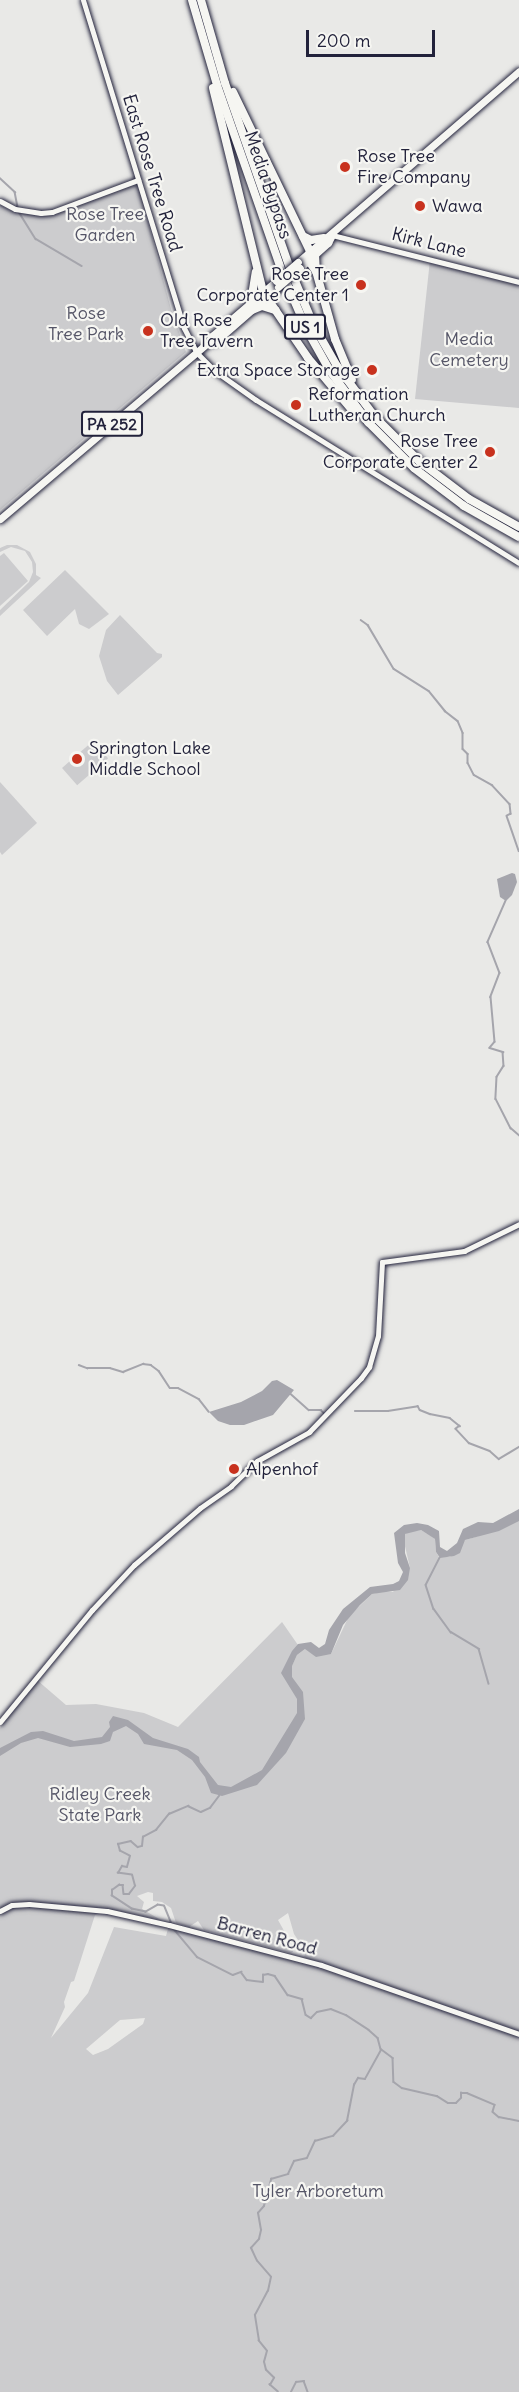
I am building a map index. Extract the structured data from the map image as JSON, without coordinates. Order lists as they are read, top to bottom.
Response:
{
  "streets": {
    "highway": ["Media Bypass", "US 1"],
    "main road": ["PA 252"],
    "street": ["East Rose Tree Road", "Kirk Lane", "Barren Road"]
  },
  "crossings": [
    ["East Rose Tree Road", "PA 252"],
    ["Kirk Lane", "PA 252"]
  ],
  "parks": [
    "Rose Tree Garden",
    "Rose Tree Park",
    "Media Cemetery",
    "Ridley Creek State Park",
    "Tyler Arboretum"
  ],
  "places": [
    "Rose Tree Fire Company",
    "Wawa",
    "Rose Tree Corporate Center 1",
    "Old Rose Tree Tavern",
    "Extra Space Storage",
    "Reformation Lutheran Church",
    "Rose Tree Corporate Center 2",
    "Springton Lake Middle School",
    "Alpenhof"
  ],
  "scale_bar": "200 m"
}
